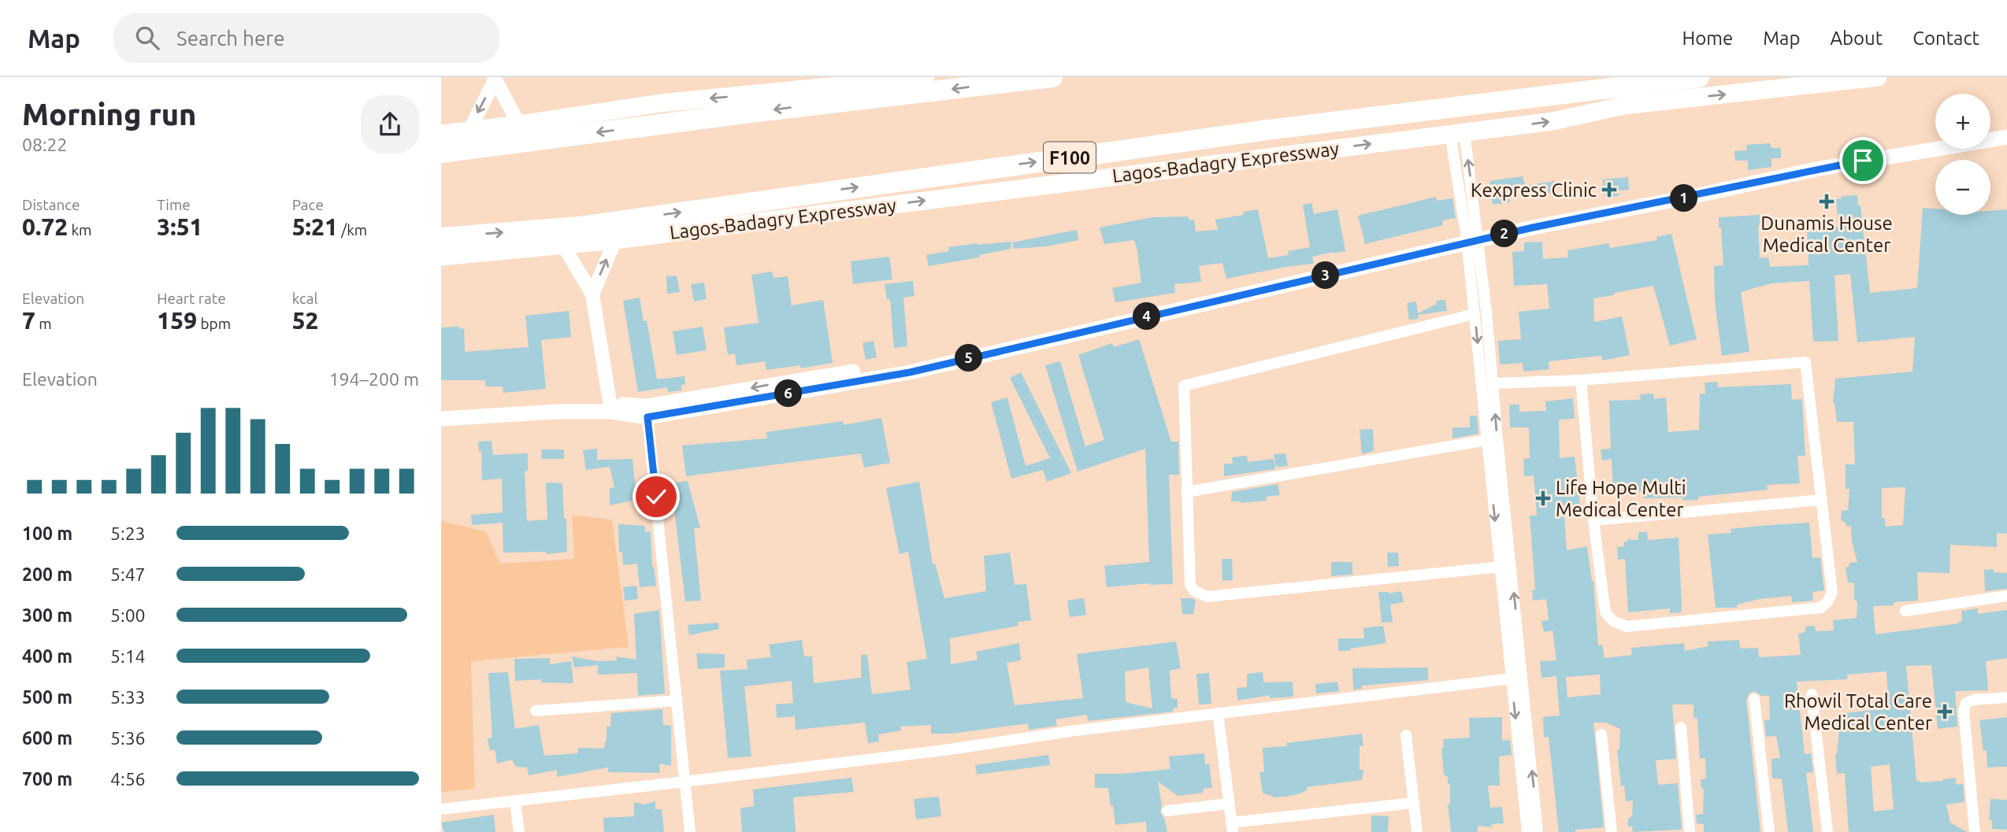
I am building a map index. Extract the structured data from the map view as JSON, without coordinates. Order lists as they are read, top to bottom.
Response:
{
  "streets": {
    "highway": ["F100", "Lagos-Badagry Expressway"]
  },
  "one_way": ["Lagos-Badagry Expressway"],
  "places": {
    "health": [
      "Kexpress Clinic",
      "Dunamis House Medical Center",
      "Life Hope Multi Medical Center",
      "Rhowil Total Care Medical Center"
    ]
  },
  "page": {
    "header": "Map",
    "search": "Search here",
    "nav": [
      "Home",
      "Map",
      "About",
      "Contact"
    ],
    "heading": ["Morning run", "08:22"],
    "map_buttons": ["+", "−"],
    "stats": [
      ["Distance", "0.72 km"],
      ["Time", "3:51"],
      ["Pace", "5:21 /km"],
      ["Elevation", "7 m"],
      ["Heart rate", "159 bpm"],
      ["kcal", "52"]
    ],
    "pins": [
      "1",
      "2",
      "3",
      "4",
      "5",
      "6"
    ],
    "chart": ["Elevation", "194–200 m"],
    "list": [
      {
        "name": "100 m",
        "note": "5:23"
      },
      {
        "name": "200 m",
        "note": "5:47"
      },
      {
        "name": "300 m",
        "note": "5:00"
      },
      {
        "name": "400 m",
        "note": "5:14"
      },
      {
        "name": "500 m",
        "note": "5:33"
      },
      {
        "name": "600 m",
        "note": "5:36"
      },
      {
        "name": "700 m",
        "note": "4:56"
      }
    ]
  }
}
